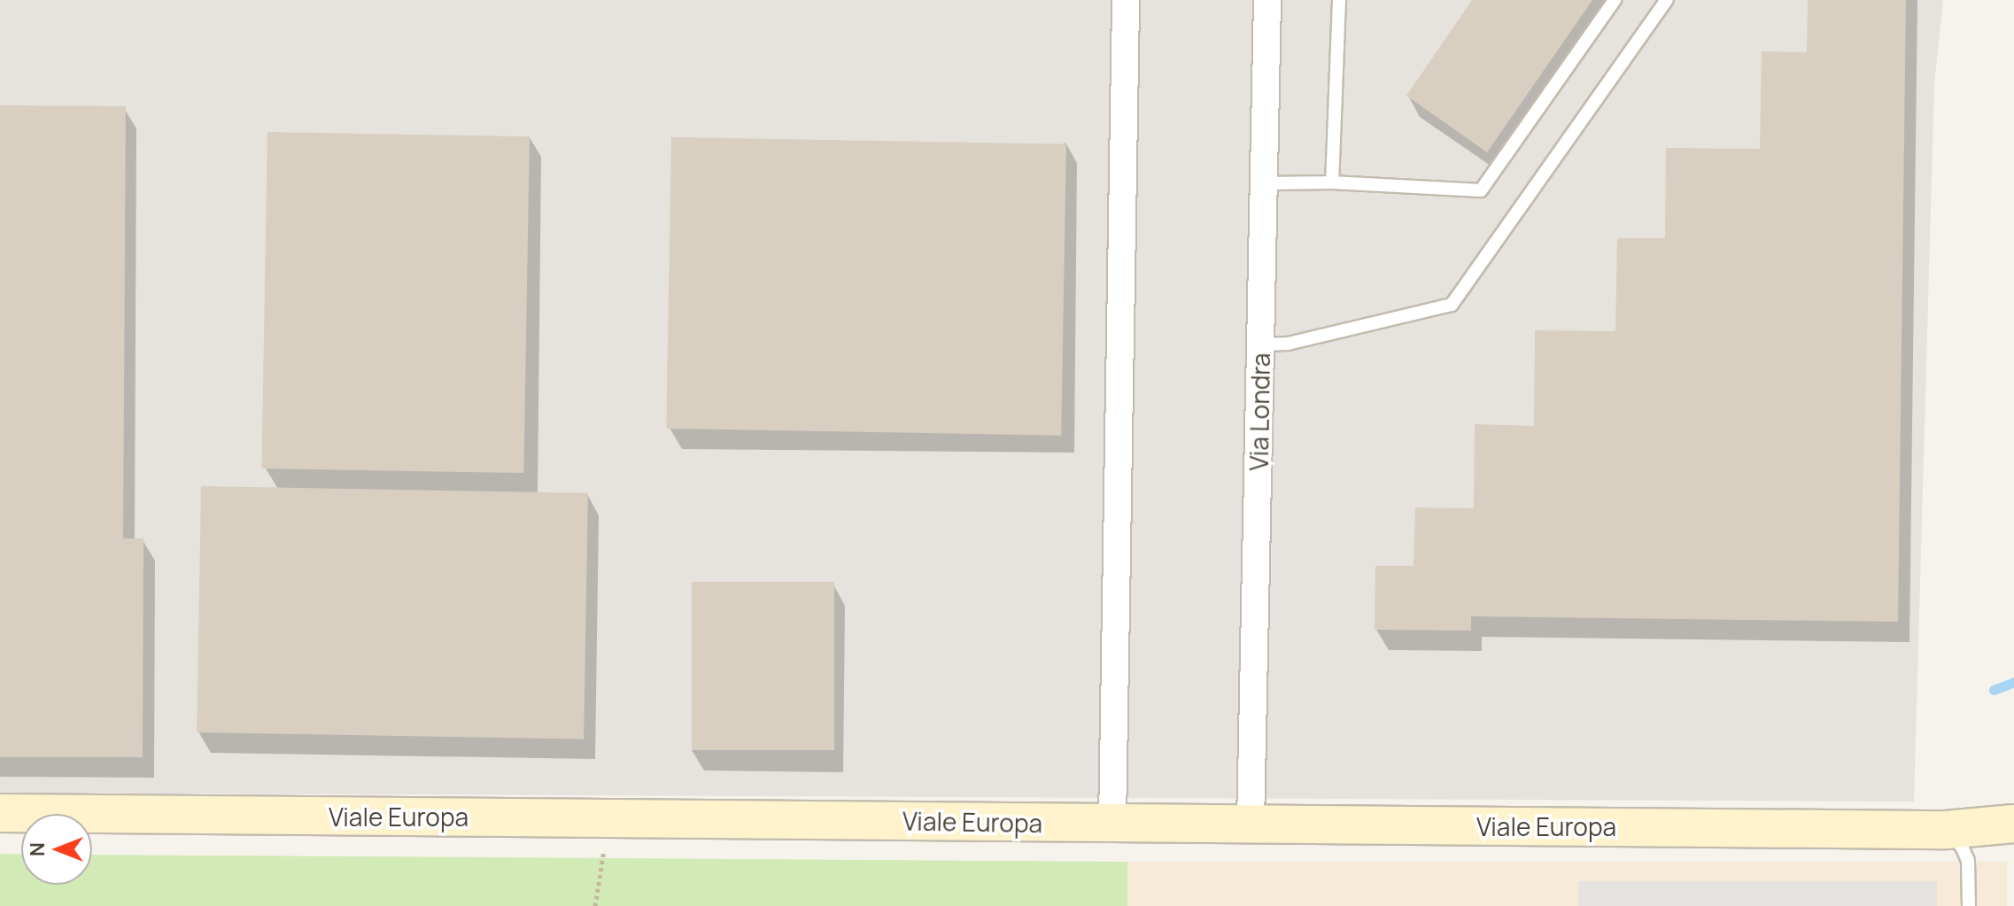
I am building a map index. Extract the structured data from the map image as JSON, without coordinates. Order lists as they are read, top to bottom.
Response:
{
  "streets": {
    "street": ["Via Londra", "Viale Europa"]
  },
  "crossings": [
    ["Via Londra", "Viale Europa"]
  ],
  "north": "left"
}
